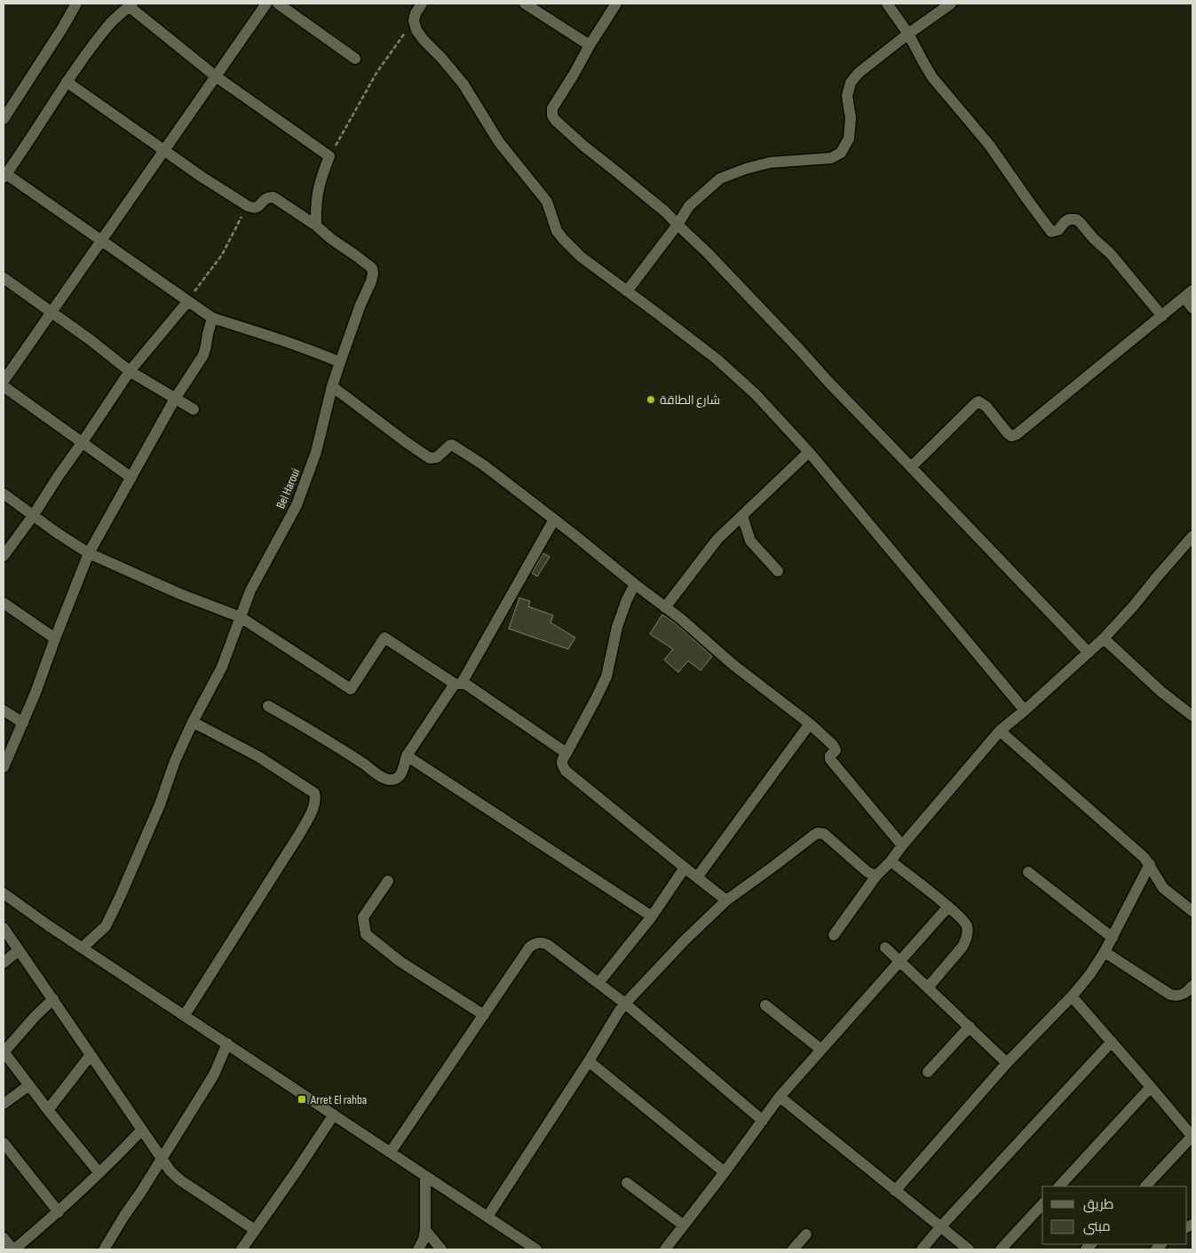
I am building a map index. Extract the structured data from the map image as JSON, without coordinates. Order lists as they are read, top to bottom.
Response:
{
  "streets": {
    "street": ["Bel Haroui"]
  },
  "places": {
    "other": ["شارع الطاقة"],
    "transit": ["Arret El rahba"]
  },
  "legend": ["طريق", "مبنى"]
}
